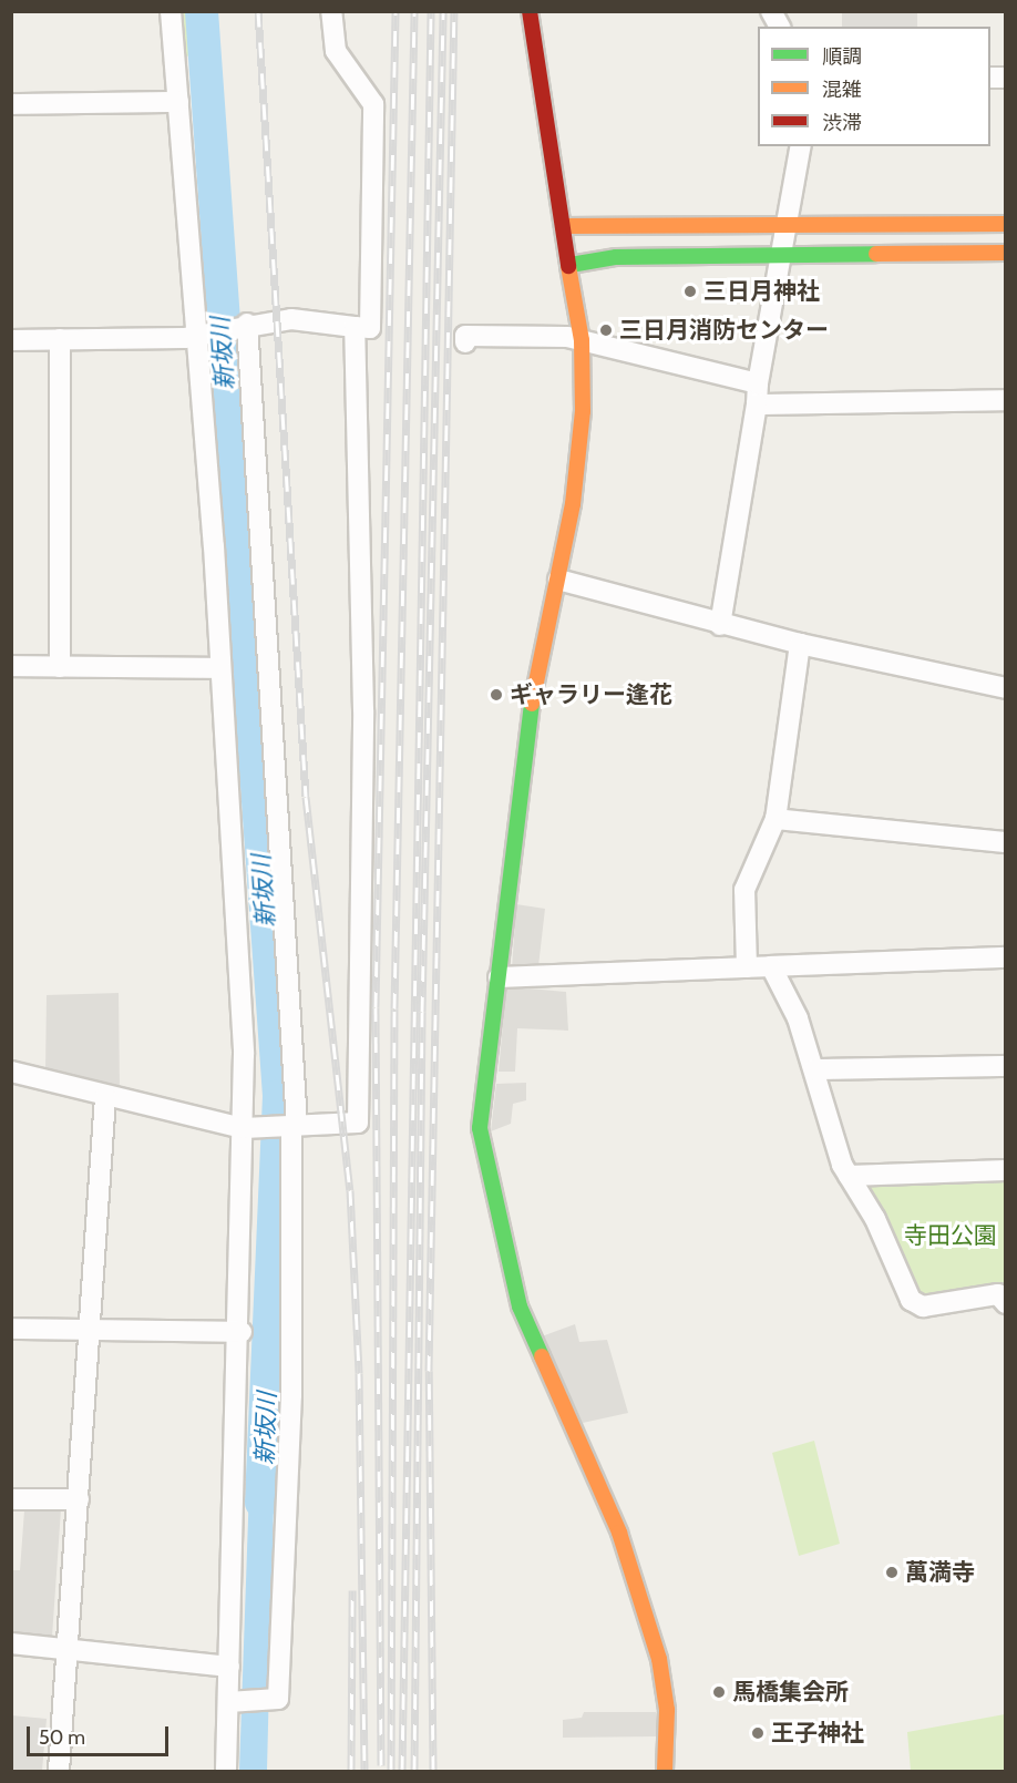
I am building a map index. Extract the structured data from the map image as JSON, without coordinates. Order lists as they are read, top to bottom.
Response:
{
  "water": ["新坂川"],
  "parks": ["寺田公園"],
  "places": [
    "三日月神社",
    "三日月消防センター",
    "ギャラリー逢花",
    "萬満寺",
    "馬橋集会所",
    "王子神社"
  ],
  "legend": ["順調", "混雑", "渋滞"],
  "scale_bar": "50 m"
}
